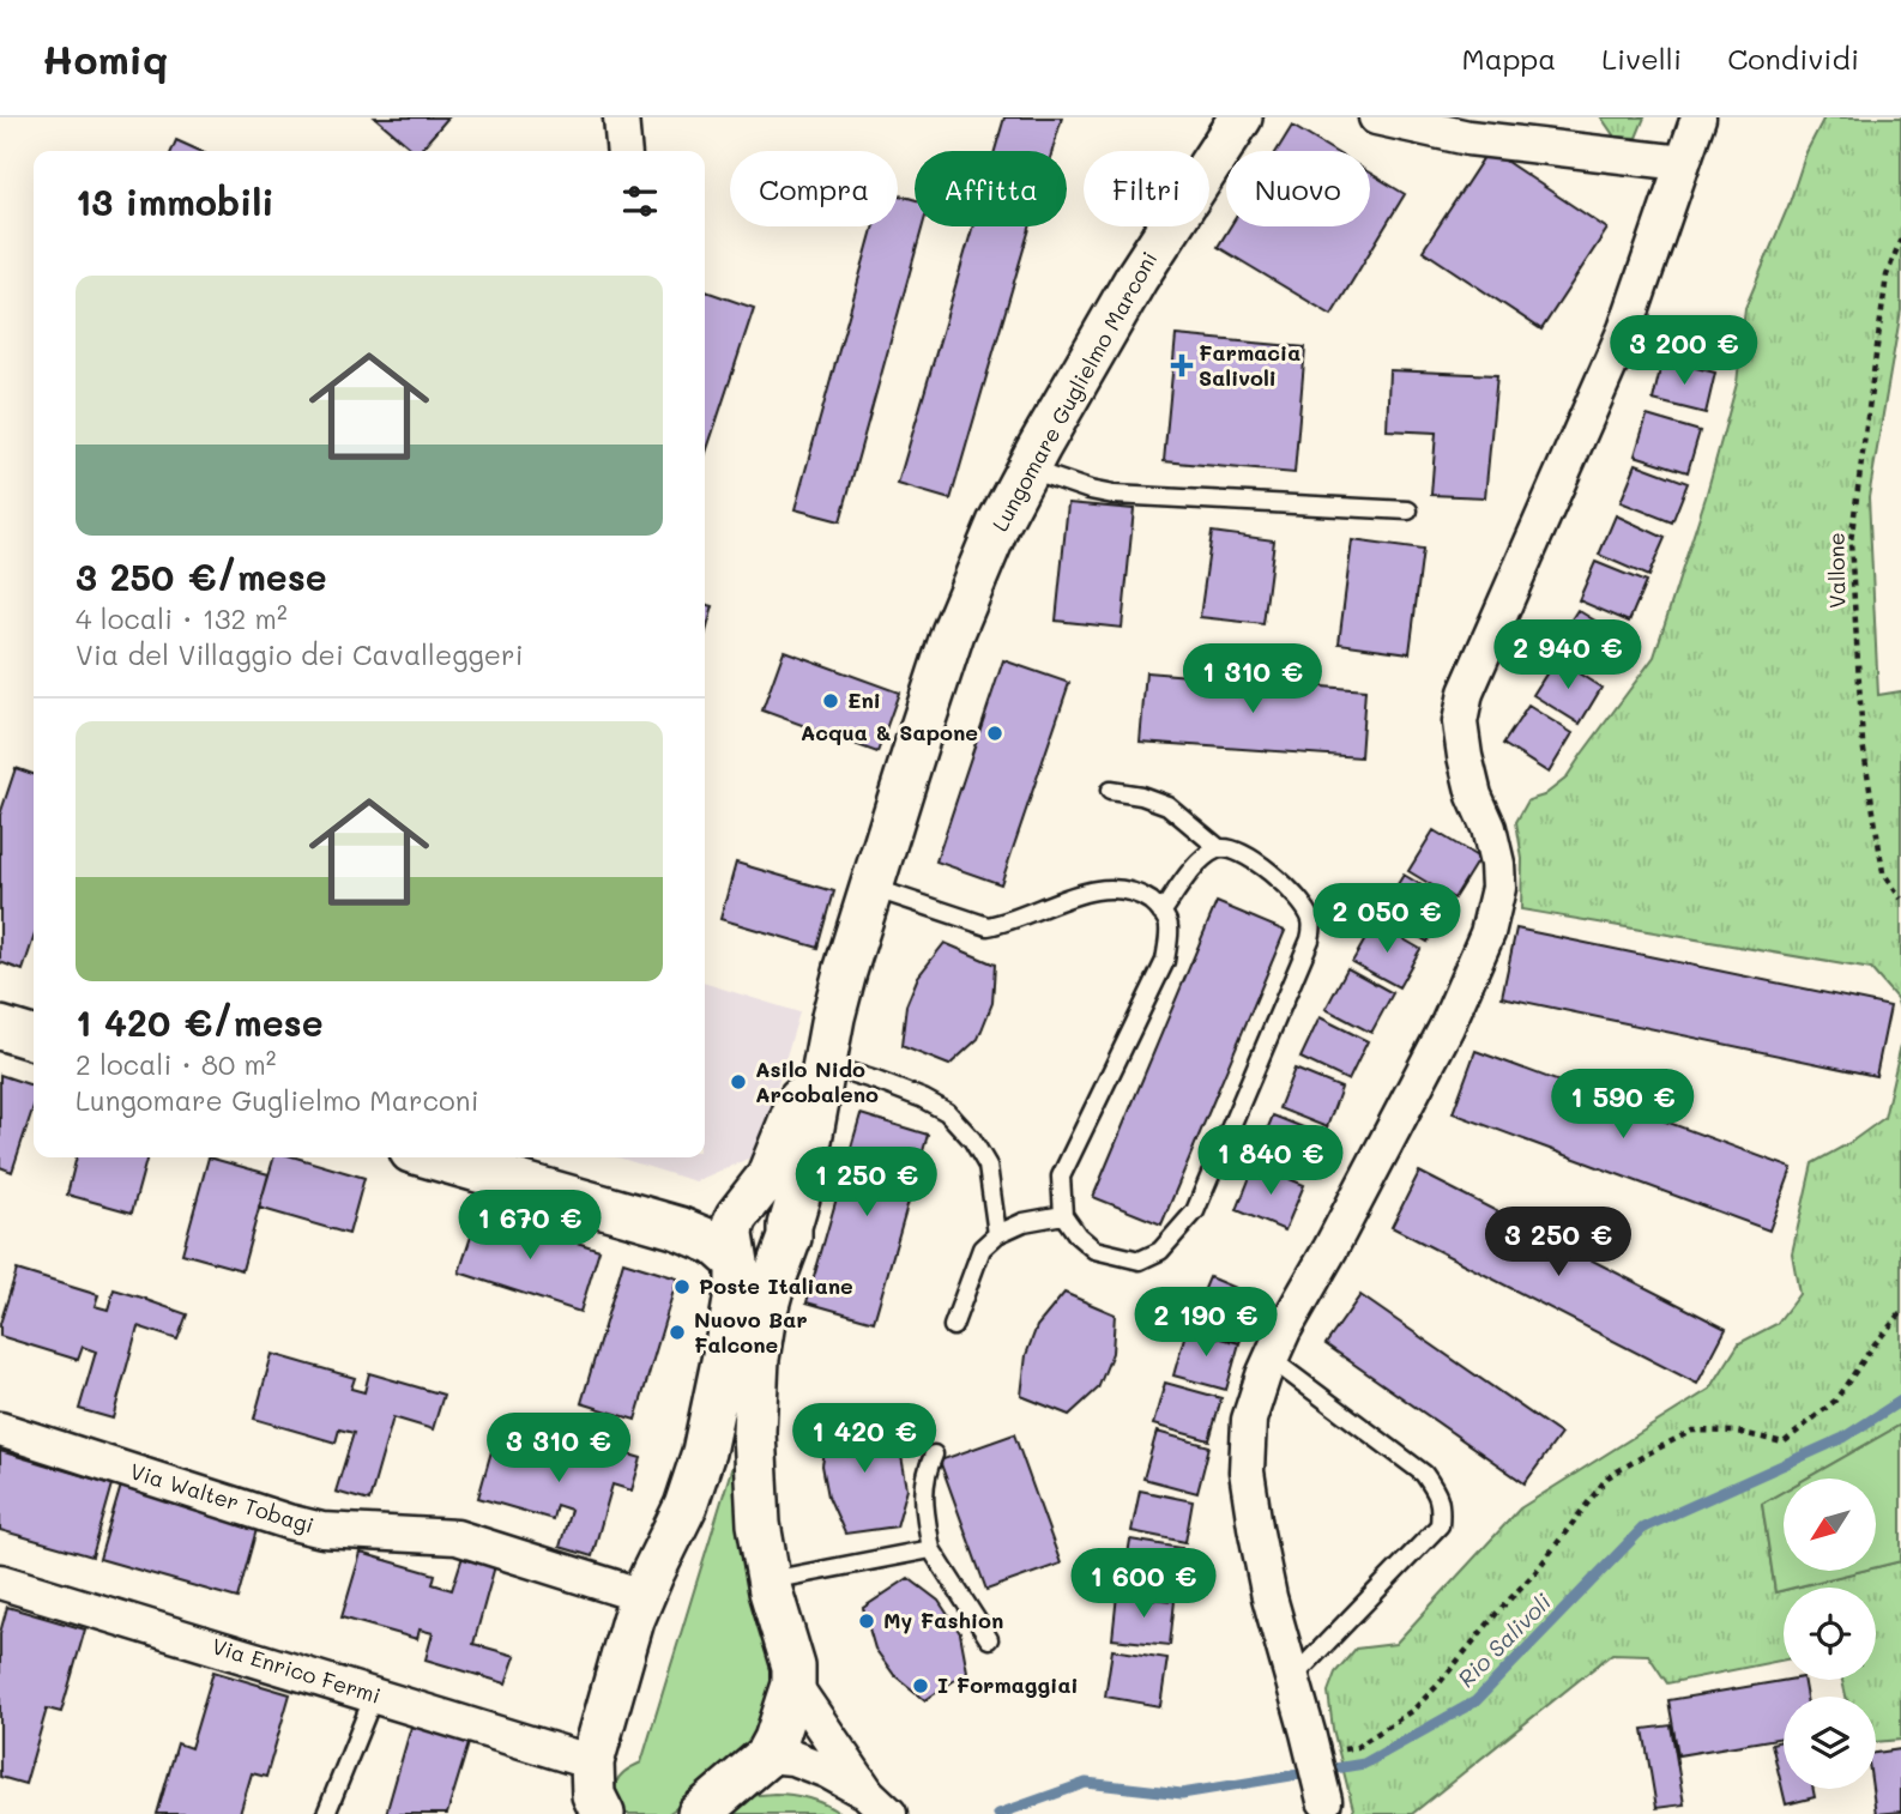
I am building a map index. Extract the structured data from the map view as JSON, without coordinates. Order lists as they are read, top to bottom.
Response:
{
  "streets": {
    "street": ["Lungomare Guglielmo Marconi", "Via Walter Tobagi", "Via Enrico Fermi"],
    "path": ["Vallone"]
  },
  "water": ["Rio Salivoli"],
  "places": {
    "health": ["Farmacia Salivoli"],
    "other": [
      "Eni",
      "Acqua & Sapone",
      "Asilo Nido Arcobaleno",
      "Poste Italiane",
      "Nuovo Bar Falcone",
      "My Fashion",
      "I Formaggiai"
    ]
  },
  "north": "bottom left",
  "page": {
    "header": "Homiq",
    "nav": ["Mappa", "Livelli", "Condividi"],
    "chip": [
      "Compra",
      "Affitta",
      "Filtri",
      "Nuovo"
    ],
    "heading": "13 immobili",
    "list": [
      {
        "name": "3 250 €/mese",
        "note": "4 locali · 132 m² · Via del Villaggio dei Cavalleggeri"
      },
      {
        "name": "1 420 €/mese",
        "note": "2 locali · 80 m² · Lungomare Guglielmo Marconi"
      }
    ],
    "price": [
      "3 200 €",
      "2 940 €",
      "1 310 €",
      "2 050 €",
      "1 590 €",
      "1 840 €",
      "1 250 €",
      "1 670 €",
      "3 250 €",
      "2 190 €",
      "1 420 €",
      "3 310 €",
      "1 600 €"
    ]
  }
}
